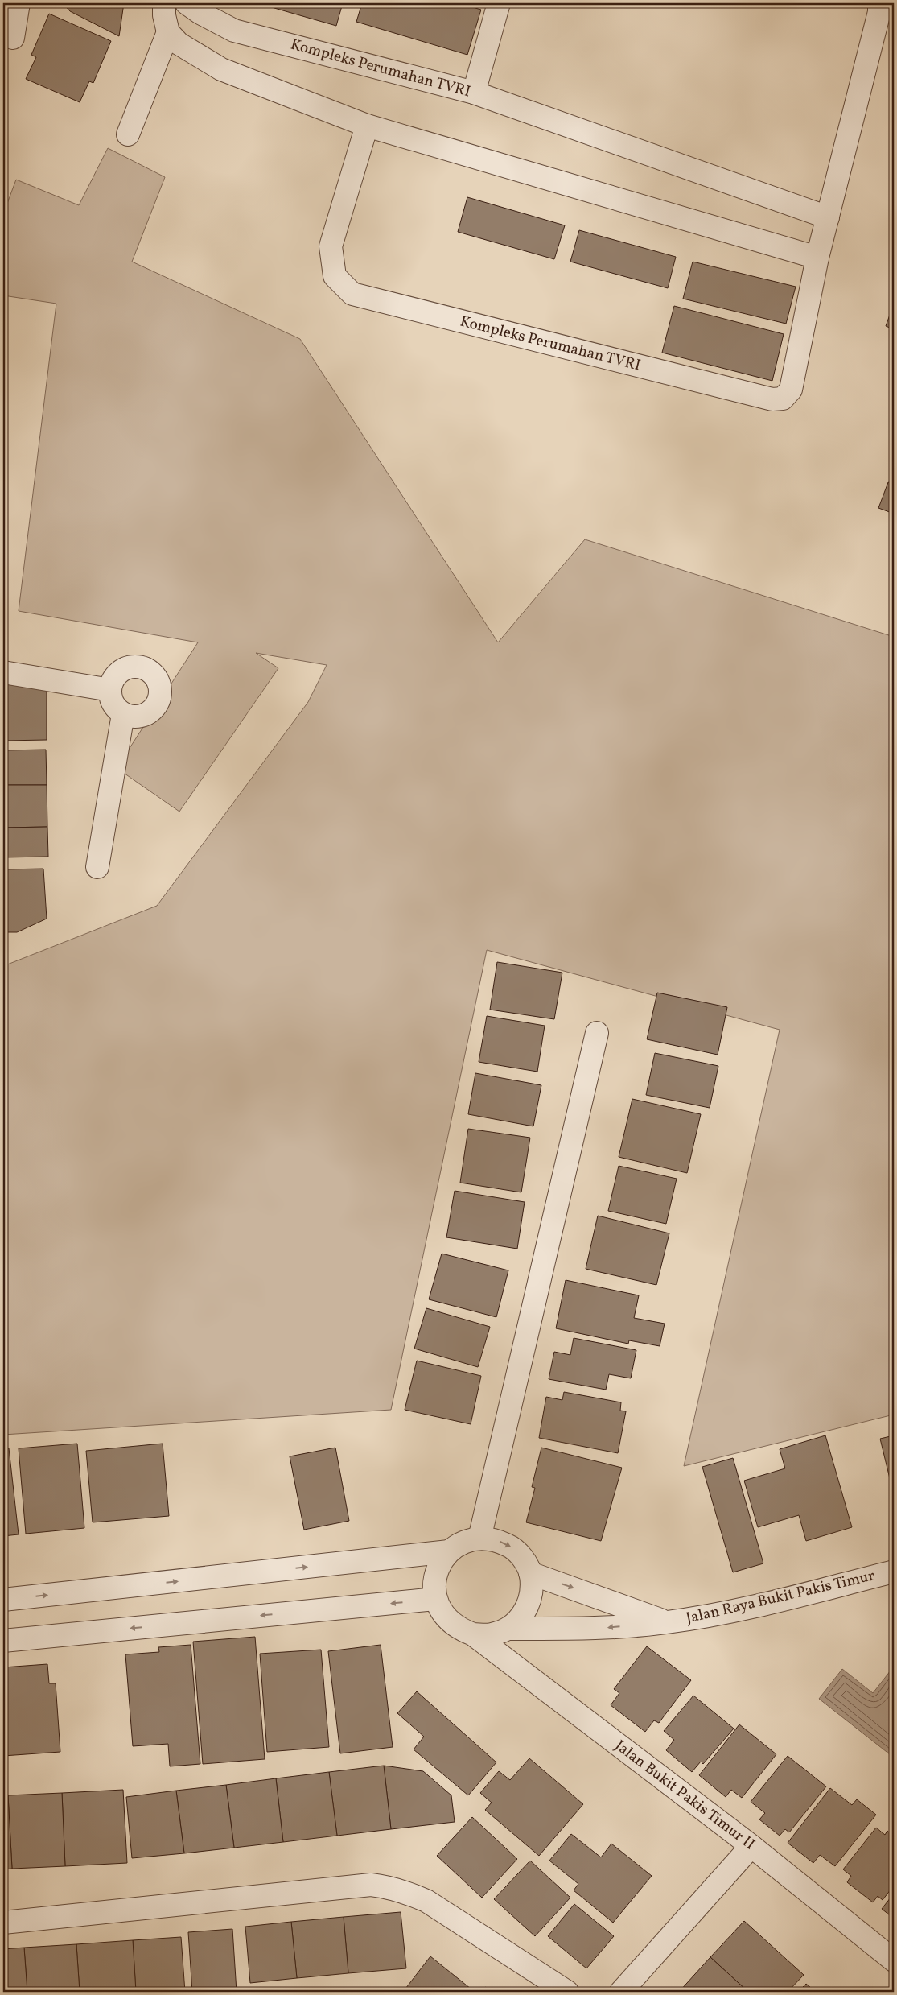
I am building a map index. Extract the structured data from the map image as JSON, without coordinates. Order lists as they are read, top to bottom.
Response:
{
  "streets": {
    "street": ["Kompleks Perumahan TVRI", "Jalan Raya Bukit Pakis Timur", "Jalan Bukit Pakis Timur II"]
  },
  "crossings": [
    ["Jalan Raya Bukit Pakis Timur", "Jalan Bukit Pakis Timur II"]
  ]
}
